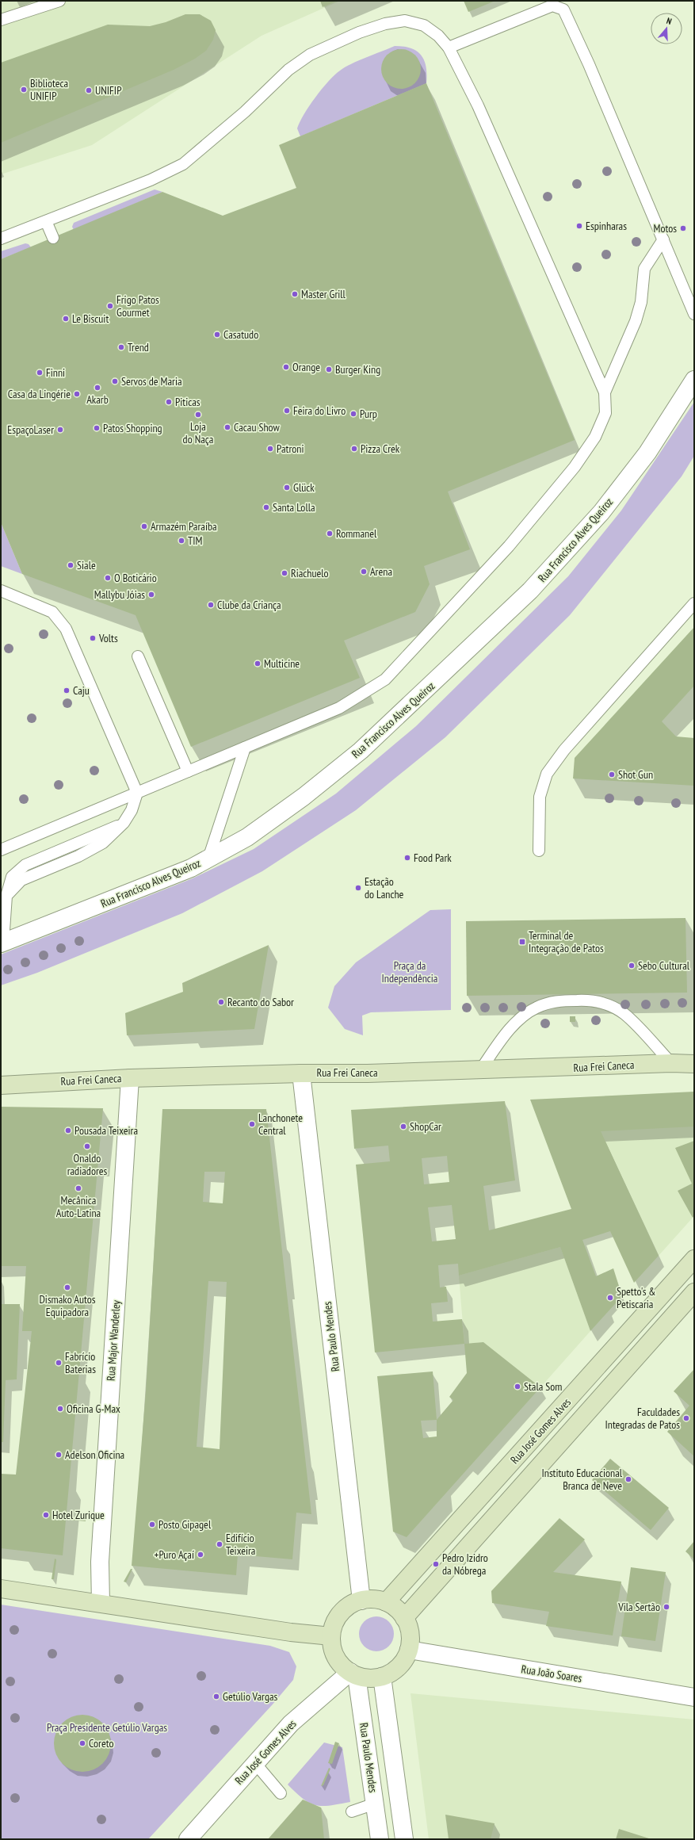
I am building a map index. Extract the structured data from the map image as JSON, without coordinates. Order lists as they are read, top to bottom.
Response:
{
  "streets": {
    "main road": ["Rua Frei Caneca", "Rua José Gomes Alves"],
    "street": [
      "Rua Francisco Alves Queiroz",
      "Rua Paulo Mendes",
      "Rua Major Wanderley",
      "Rua João Soares"
    ]
  },
  "crossings": [
    ["Rua Frei Caneca", "Rua Paulo Mendes"],
    ["Rua Frei Caneca", "Rua Major Wanderley"],
    ["Rua Paulo Mendes", "Rua José Gomes Alves"],
    ["Rua Paulo Mendes", "Rua João Soares"],
    ["Rua José Gomes Alves", "Rua João Soares"]
  ],
  "parks": ["Praça da Independência", "Praça Presidente Getúlio Vargas"],
  "places": {
    "other": [
      "Biblioteca UNIFIP",
      "UNIFIP",
      "Espinharas",
      "Motos",
      "Master Grill",
      "Frigo Patos Gourmet",
      "Le Biscuit",
      "Casatudo",
      "Trend",
      "Orange",
      "Burger King",
      "Finni",
      "Servos de Maria",
      "Akarb",
      "Casa da Lingérie",
      "Piticas",
      "Feira do Livro",
      "Purp",
      "Loja do Naça",
      "Cacau Show",
      "Patos Shopping",
      "EspaçoLaser",
      "Patroni",
      "Pizza Crek",
      "Glück",
      "Santa Lolla",
      "Armazém Paraíba",
      "Rommanel",
      "TIM",
      "Siale",
      "Arena",
      "Riachuelo",
      "O Boticário",
      "Mallybu Jóias",
      "Clube da Criança",
      "Volts",
      "Multicine",
      "Caju",
      "Shot Gun",
      "Food Park",
      "Estação do Lanche",
      "Sebo Cultural",
      "Recanto do Sabor",
      "Lanchonete Central",
      "ShopCar",
      "Pousada Teixeira",
      "Onaldo radiadores",
      "Mecânica Auto-Latina",
      "Dismako Autos Equipadora",
      "Spetto's & Petiscaria",
      "Fabrício Baterias",
      "Stala Som",
      "Oficina G-Max",
      "Faculdades Integradas de Patos",
      "Adelson Oficina",
      "Instituto Educacional Branca de Neve",
      "Hotel Zurique",
      "Posto Gipagel",
      "Edifício Teixeira",
      "+Puro Açaí",
      "Pedro Izidro da Nóbrega",
      "Vila Sertão",
      "Getúlio Vargas",
      "Coreto"
    ],
    "transit": ["Terminal de Integração de Patos"]
  },
  "north": "top"
}
